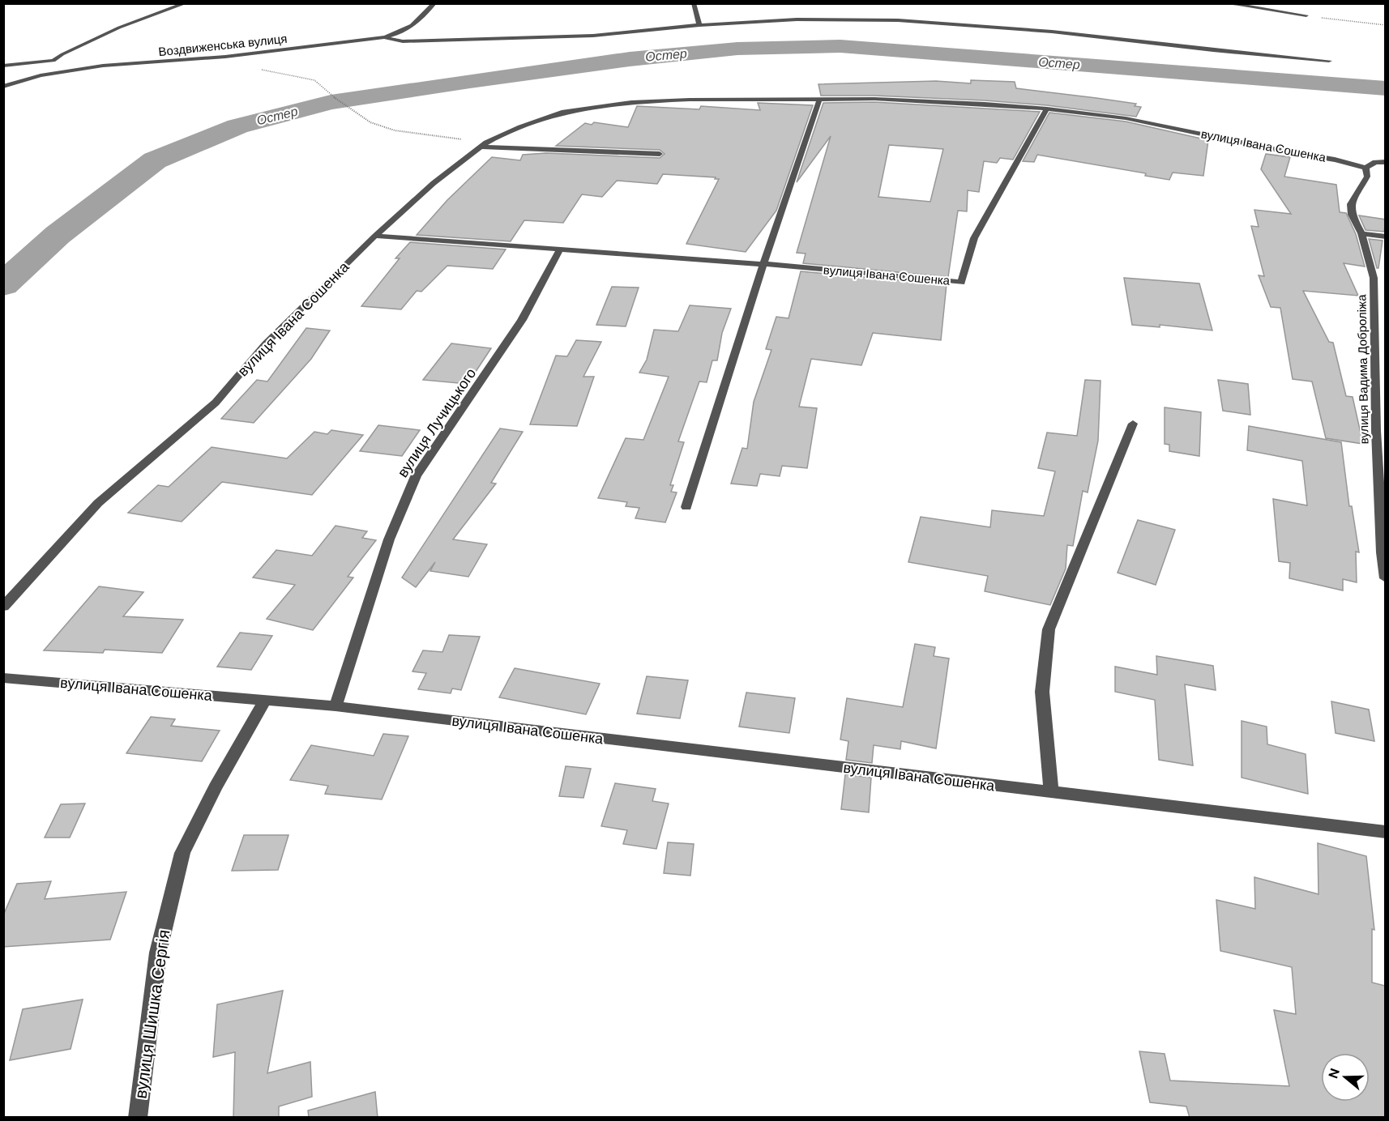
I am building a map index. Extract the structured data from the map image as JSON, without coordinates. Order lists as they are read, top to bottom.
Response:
{
  "streets": {
    "street": [
      "Воздвиженська вулиця",
      "вулиця Івана Сошенка",
      "вулиця Вадима Доброліжа",
      "вулиця Лучицького",
      "вулиця Шишка Сергія"
    ]
  },
  "crossings": [
    ["вулиця Івана Сошенка", "вулиця Вадима Доброліжа"],
    ["вулиця Івана Сошенка", "вулиця Лучицького"],
    ["вулиця Івана Сошенка", "вулиця Шишка Сергія"]
  ],
  "water": ["Остер"],
  "north": "left"
}
